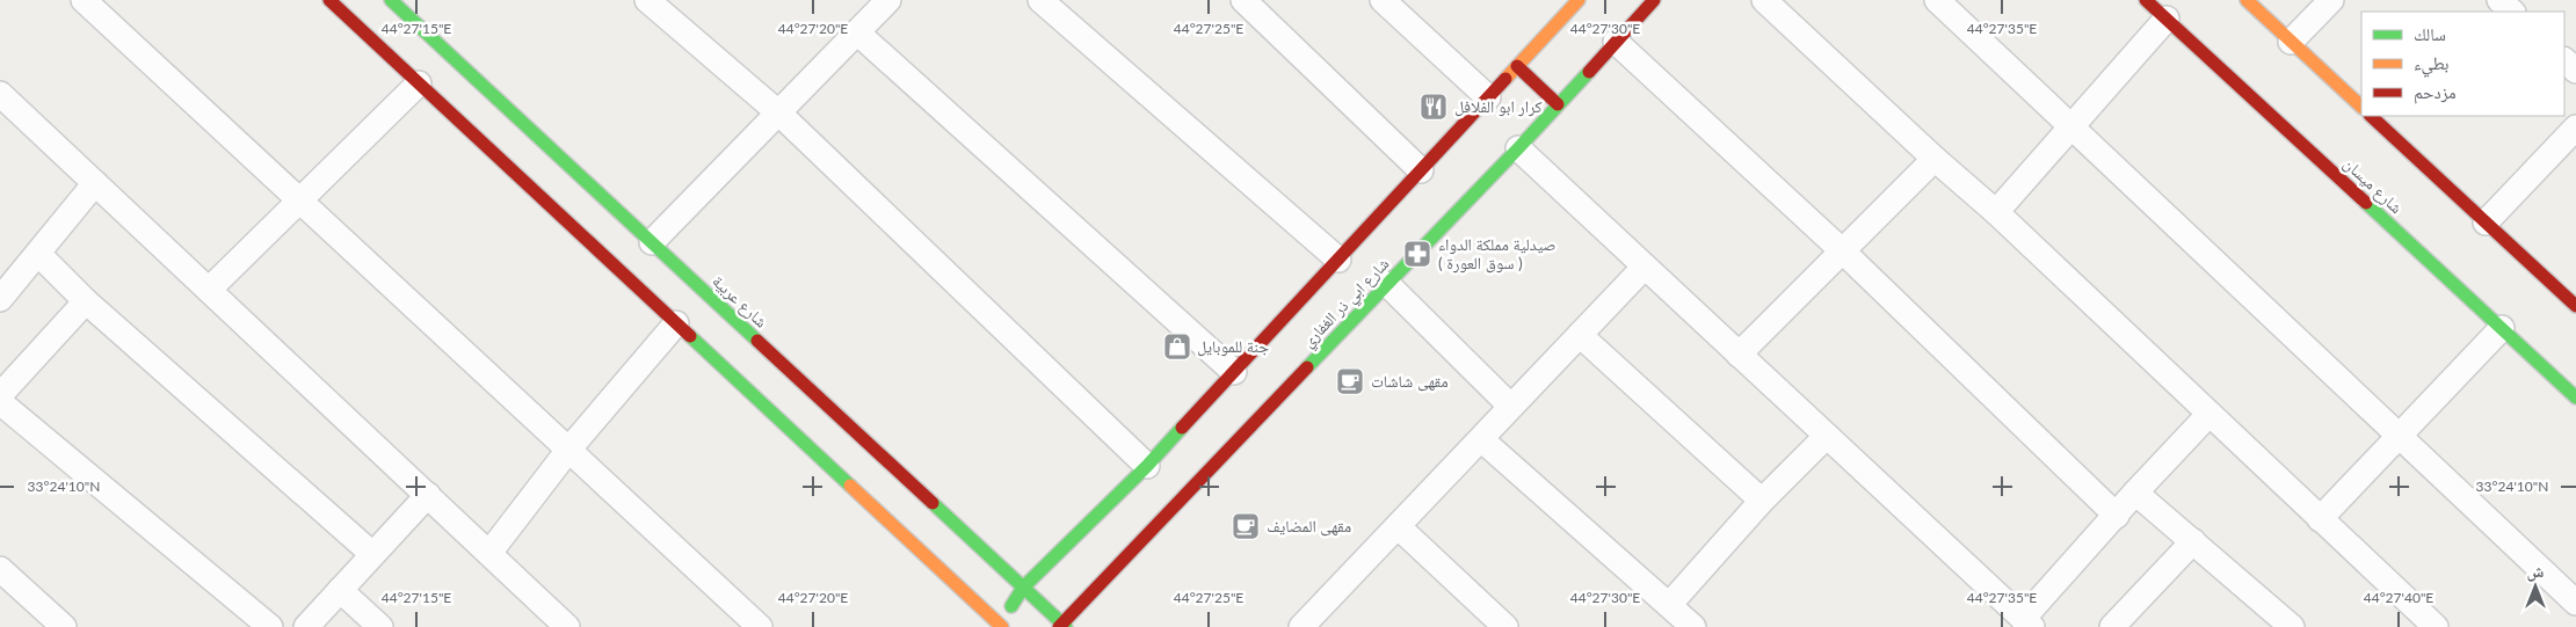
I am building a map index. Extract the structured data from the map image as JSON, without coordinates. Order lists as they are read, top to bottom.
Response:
{
  "streets": {
    "main road": ["شارع ميسان", "شارع عربية", "شارع ابي ذر الغفاري"]
  },
  "crossings": [
    ["شارع عربية", "شارع ابي ذر الغفاري"]
  ],
  "places": {
    "restaurant": ["كرار ابو الفلافل"],
    "pharmacy": ["صيدلية مملكة الدواء ( سوق العورة )"],
    "shop": ["جنة للموبايل"],
    "cafe": ["مقهى شاشات", "مقهى المضايف"]
  },
  "legend": ["سالك", "بطيء", "مزدحم"],
  "north": "top",
  "coordinates": [
    "44°27'15\"E",
    "44°27'20\"E",
    "44°27'25\"E",
    "44°27'30\"E",
    "44°27'35\"E",
    "33°24'10\"N",
    "44°27'40\"E"
  ]
}
